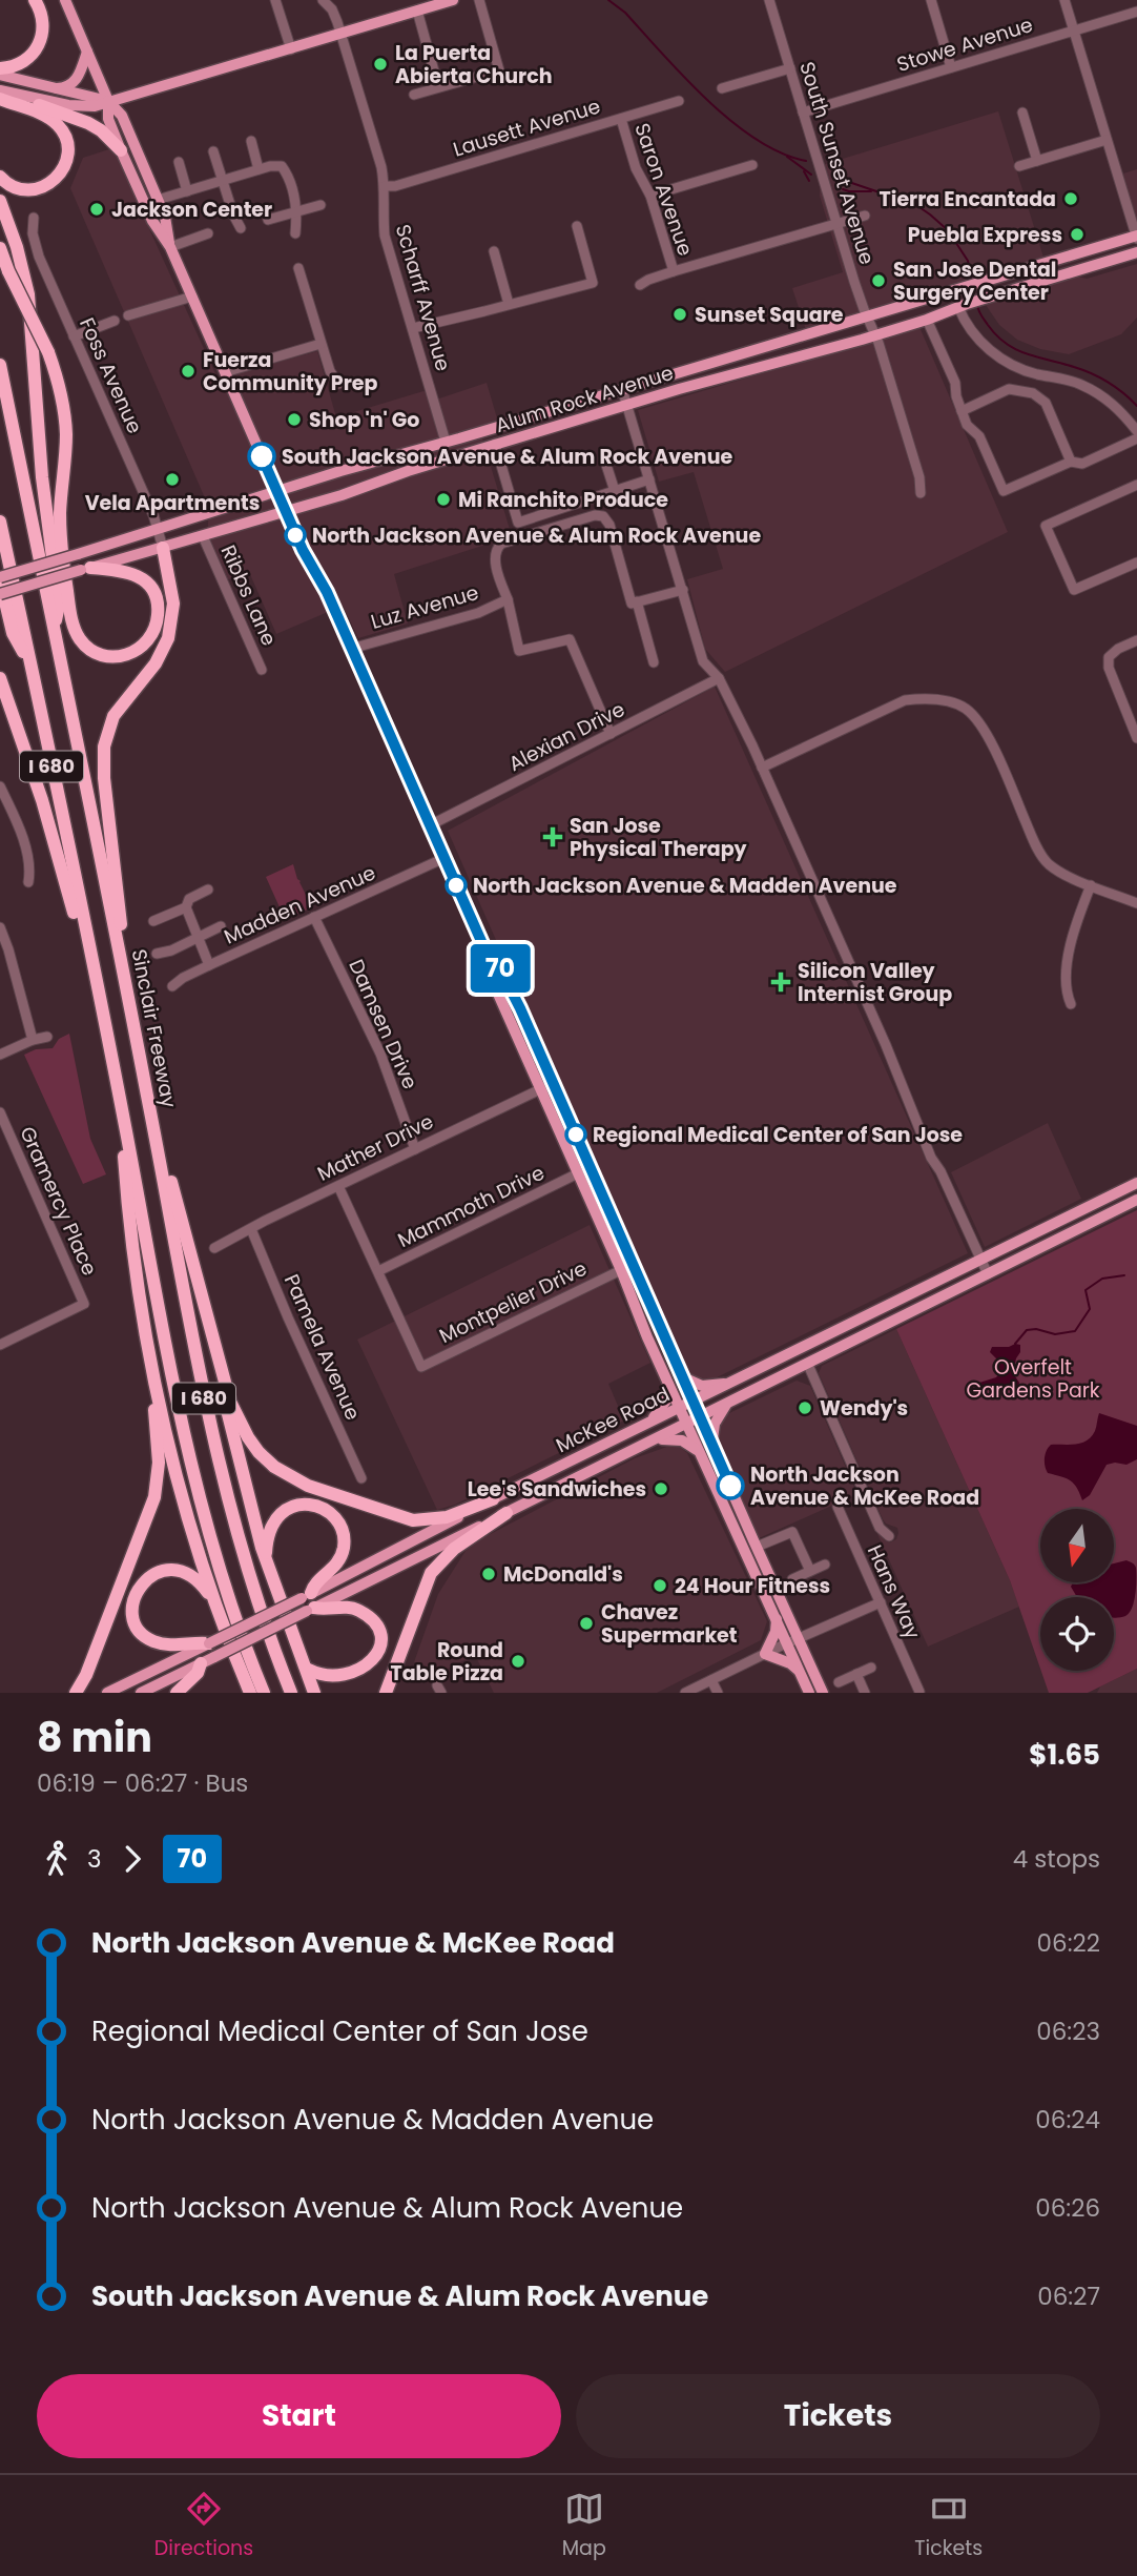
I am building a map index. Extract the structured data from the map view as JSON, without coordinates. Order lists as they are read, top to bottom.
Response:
{
  "streets": {
    "highway": ["I 680", "Sinclair Freeway"],
    "main road": ["Alum Rock Avenue", "McKee Road"],
    "street": [
      "Stowe Avenue",
      "Lausett Avenue",
      "South Sunset Avenue",
      "Saron Avenue",
      "Scharff Avenue",
      "Foss Avenue",
      "Ribbs Lane",
      "Luz Avenue",
      "Alexian Drive",
      "Madden Avenue",
      "Damsen Drive",
      "Mather Drive",
      "Gramercy Place",
      "Mammoth Drive",
      "Montpelier Drive",
      "Pamela Avenue",
      "Hans Way"
    ]
  },
  "crossings": [
    ["Stowe Avenue", "South Sunset Avenue"],
    ["Lausett Avenue", "Saron Avenue"],
    ["Lausett Avenue", "Scharff Avenue"],
    ["South Sunset Avenue", "Alum Rock Avenue"],
    ["Scharff Avenue", "Alum Rock Avenue"],
    ["Foss Avenue", "Alum Rock Avenue"],
    ["Alum Rock Avenue", "Ribbs Lane"],
    ["Luz Avenue", "Alexian Drive"],
    ["Madden Avenue", "Damsen Drive"],
    ["Damsen Drive", "Mather Drive"],
    ["Mather Drive", "Pamela Avenue"],
    ["Mammoth Drive", "Montpelier Drive"]
  ],
  "parks": ["Overfelt Gardens Park"],
  "places": {
    "other": [
      "La Puerta Abierta Church",
      "Tierra Encantada",
      "Jackson Center",
      "Puebla Express",
      "San Jose Dental Surgery Center",
      "Sunset Square",
      "Fuerza Community Prep",
      "Shop 'n' Go",
      "South Jackson Avenue & Alum Rock Avenue",
      "Vela Apartments",
      "Mi Ranchito Produce",
      "North Jackson Avenue & Alum Rock Avenue",
      "North Jackson Avenue & Madden Avenue",
      "Regional Medical Center of San Jose",
      "Wendy's",
      "North Jackson Avenue & McKee Road",
      "Lee's Sandwiches",
      "McDonald's",
      "24 Hour Fitness",
      "Chavez Supermarket",
      "Round Table Pizza"
    ],
    "health": ["San Jose Physical Therapy", "Silicon Valley Internist Group"]
  },
  "lines": ["bus line 70"],
  "north": "bottom",
  "page": {
    "on_map": "70",
    "heading": ["8 min", "06:19 – 06:27 · Bus", "$1.65"],
    "legs": ["3", "70", "4 stops"],
    "list": [
      {
        "name": "North Jackson Avenue & McKee Road",
        "value": "06:22"
      },
      {
        "name": "Regional Medical Center of San Jose",
        "value": "06:23"
      },
      {
        "name": "North Jackson Avenue & Madden Avenue",
        "value": "06:24"
      },
      {
        "name": "North Jackson Avenue & Alum Rock Avenue",
        "value": "06:26"
      },
      {
        "name": "South Jackson Avenue & Alum Rock Avenue",
        "value": "06:27"
      }
    ],
    "buttons": ["Start", "Tickets"],
    "tabs": ["Directions", "Map", "Tickets"]
  }
}
